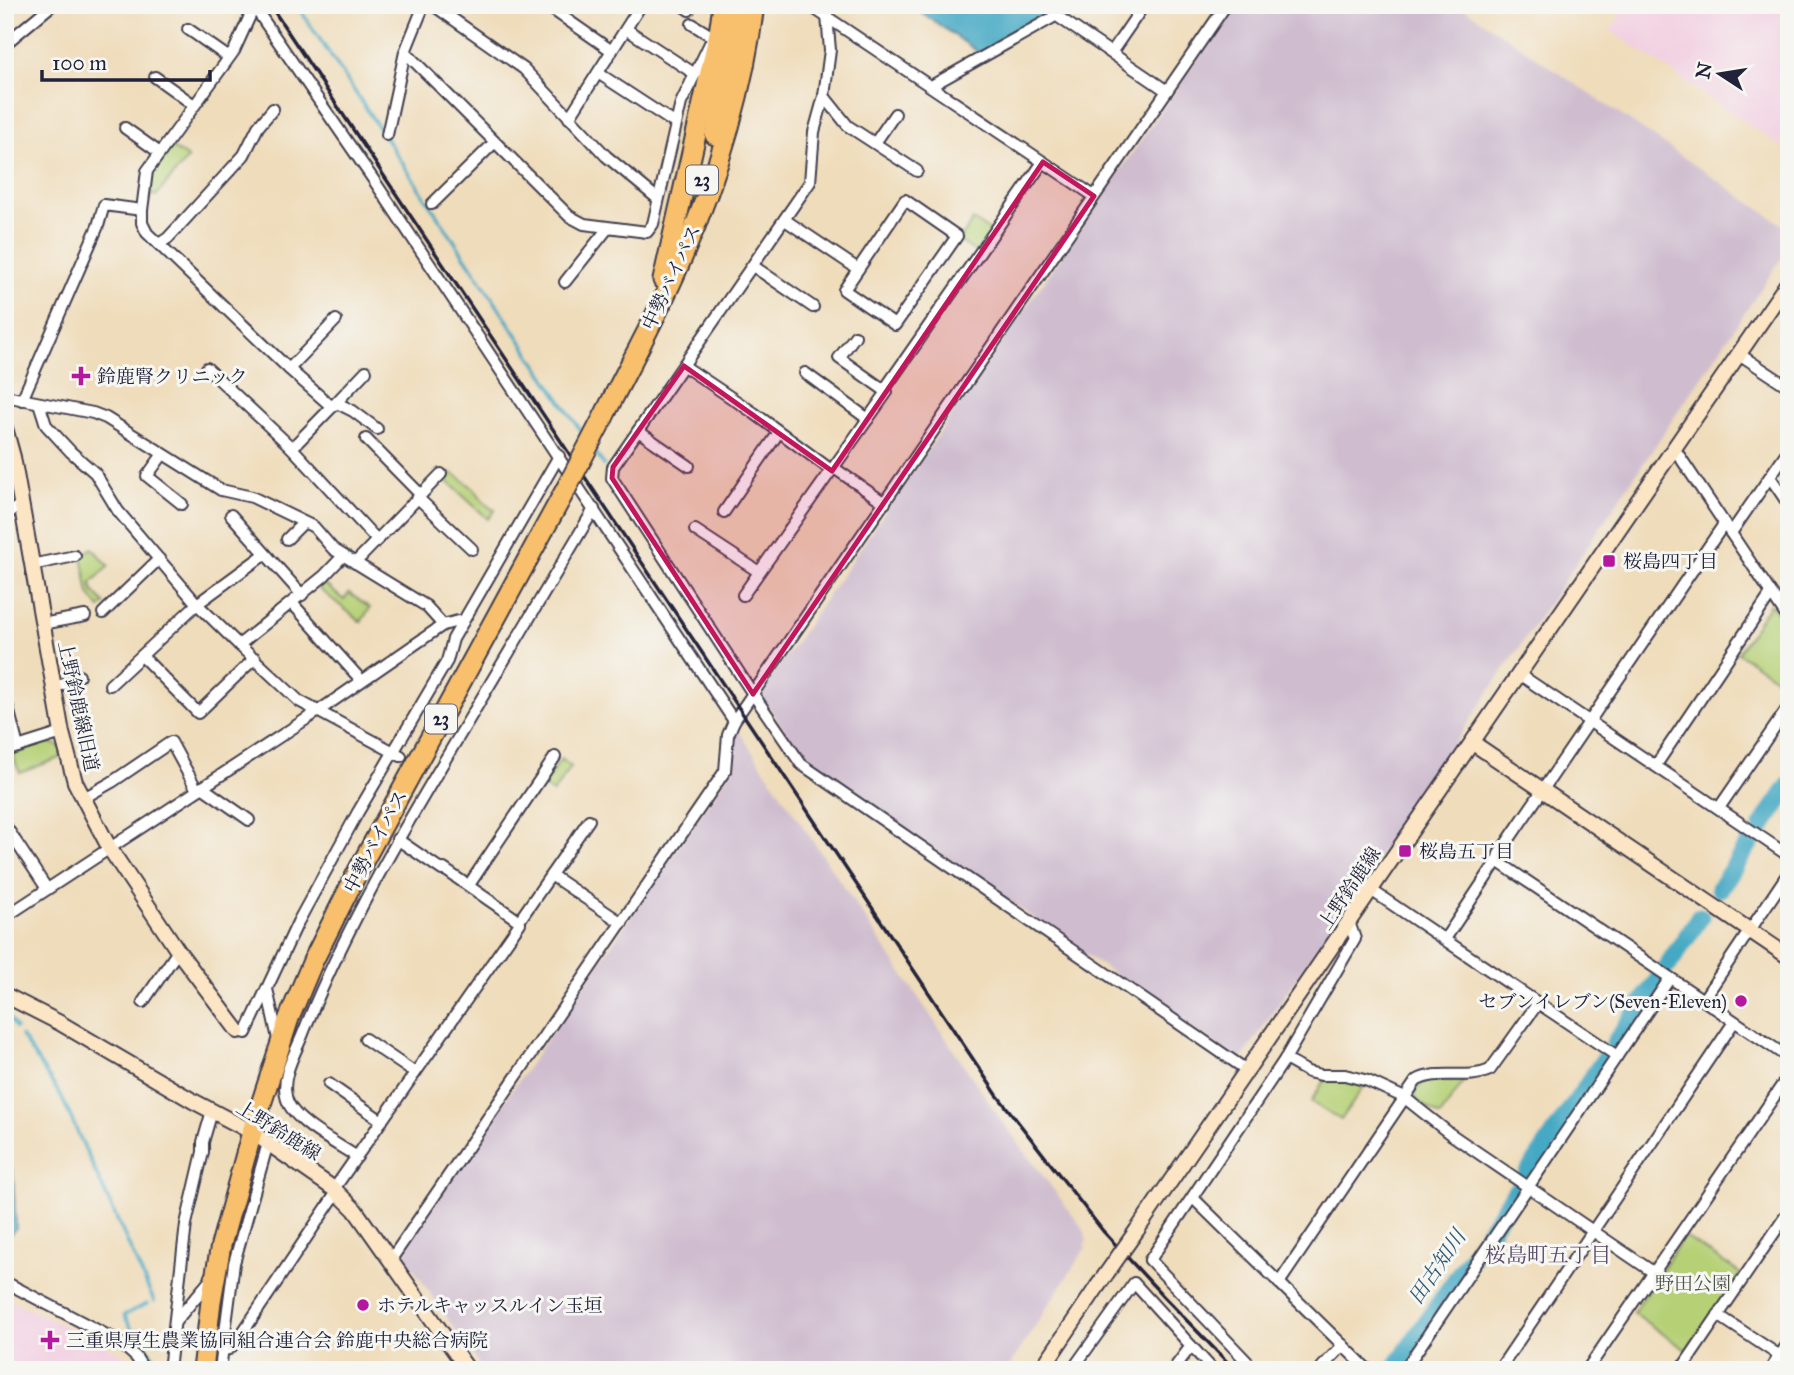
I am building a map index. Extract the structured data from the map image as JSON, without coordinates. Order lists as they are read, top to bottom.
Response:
{
  "streets": {
    "highway": ["23", "中勢バイパス"],
    "main road": ["上野鈴鹿線旧道", "上野鈴鹿線"]
  },
  "crossings": [
    ["中勢バイパス", "上野鈴鹿線"]
  ],
  "districts": ["桜島町五丁目"],
  "water": ["田古知川"],
  "parks": ["野田公園"],
  "places": {
    "health": ["鈴鹿腎クリニック", "三重県厚生農業協同組合連合会 鈴鹿中央総合病院"],
    "transit": ["桜島四丁目", "桜島五丁目"],
    "other": ["セブンイレブン(Seven-Eleven)", "ホテルキャッスルイン玉垣"]
  },
  "scale_bar": "100 m",
  "north": "left"
}
